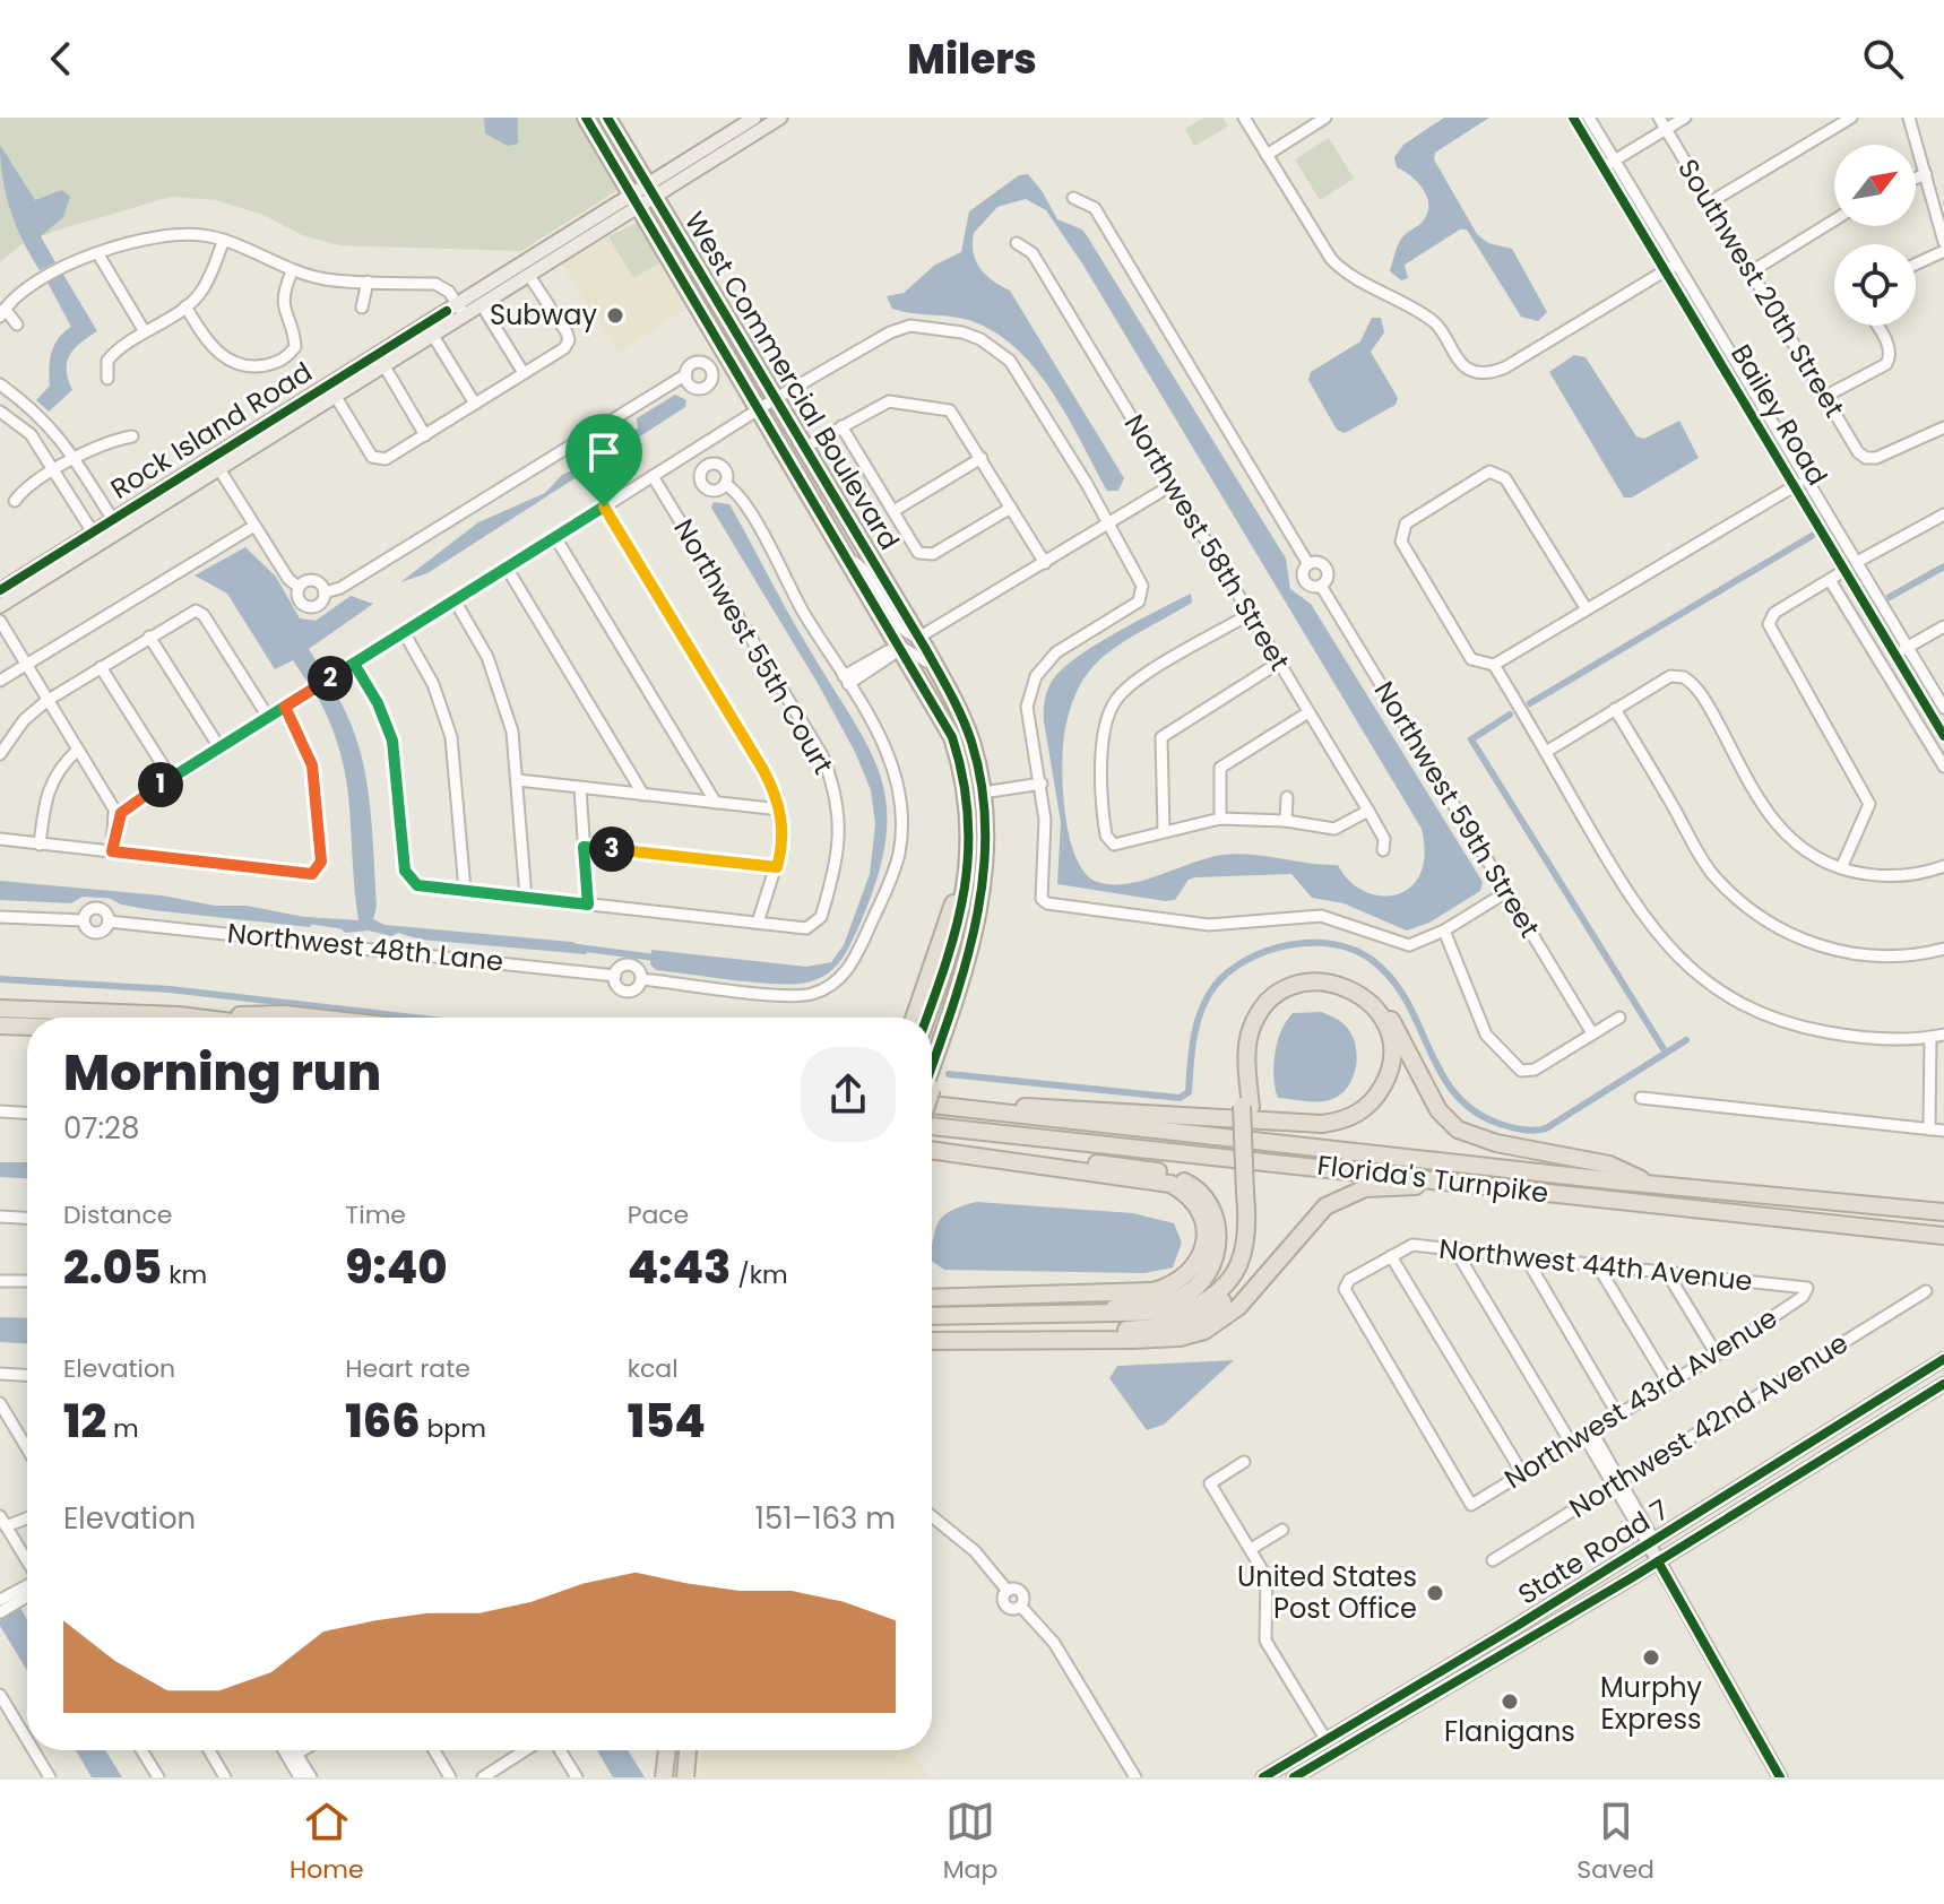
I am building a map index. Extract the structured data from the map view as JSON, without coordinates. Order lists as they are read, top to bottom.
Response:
{
  "streets": {
    "highway": ["West Commercial Boulevard", "Florida's Turnpike"],
    "main road": ["Rock Island Road", "State Road 7"],
    "street": [
      "Southwest 20th Street",
      "Bailey Road",
      "Northwest 58th Street",
      "Northwest 55th Court",
      "Northwest 59th Street",
      "Northwest 48th Lane",
      "Northwest 44th Avenue",
      "Northwest 43rd Avenue",
      "Northwest 42nd Avenue"
    ]
  },
  "crossings": [
    ["West Commercial Boulevard", "Rock Island Road"],
    ["Northwest 44th Avenue", "Northwest 43rd Avenue"]
  ],
  "places": [
    "Subway",
    "United States Post Office",
    "Murphy Express",
    "Flanigans"
  ],
  "north": "top right",
  "page": {
    "header": "Milers",
    "pins": ["2", "1", "3"],
    "heading": ["Morning run", "07:28"],
    "stats": [
      ["Distance", "2.05 km"],
      ["Time", "9:40"],
      ["Pace", "4:43 /km"],
      ["Elevation", "12 m"],
      ["Heart rate", "166 bpm"],
      ["kcal", "154"]
    ],
    "chart": ["Elevation", "151–163 m"],
    "tabs": ["Home", "Map", "Saved"]
  }
}
